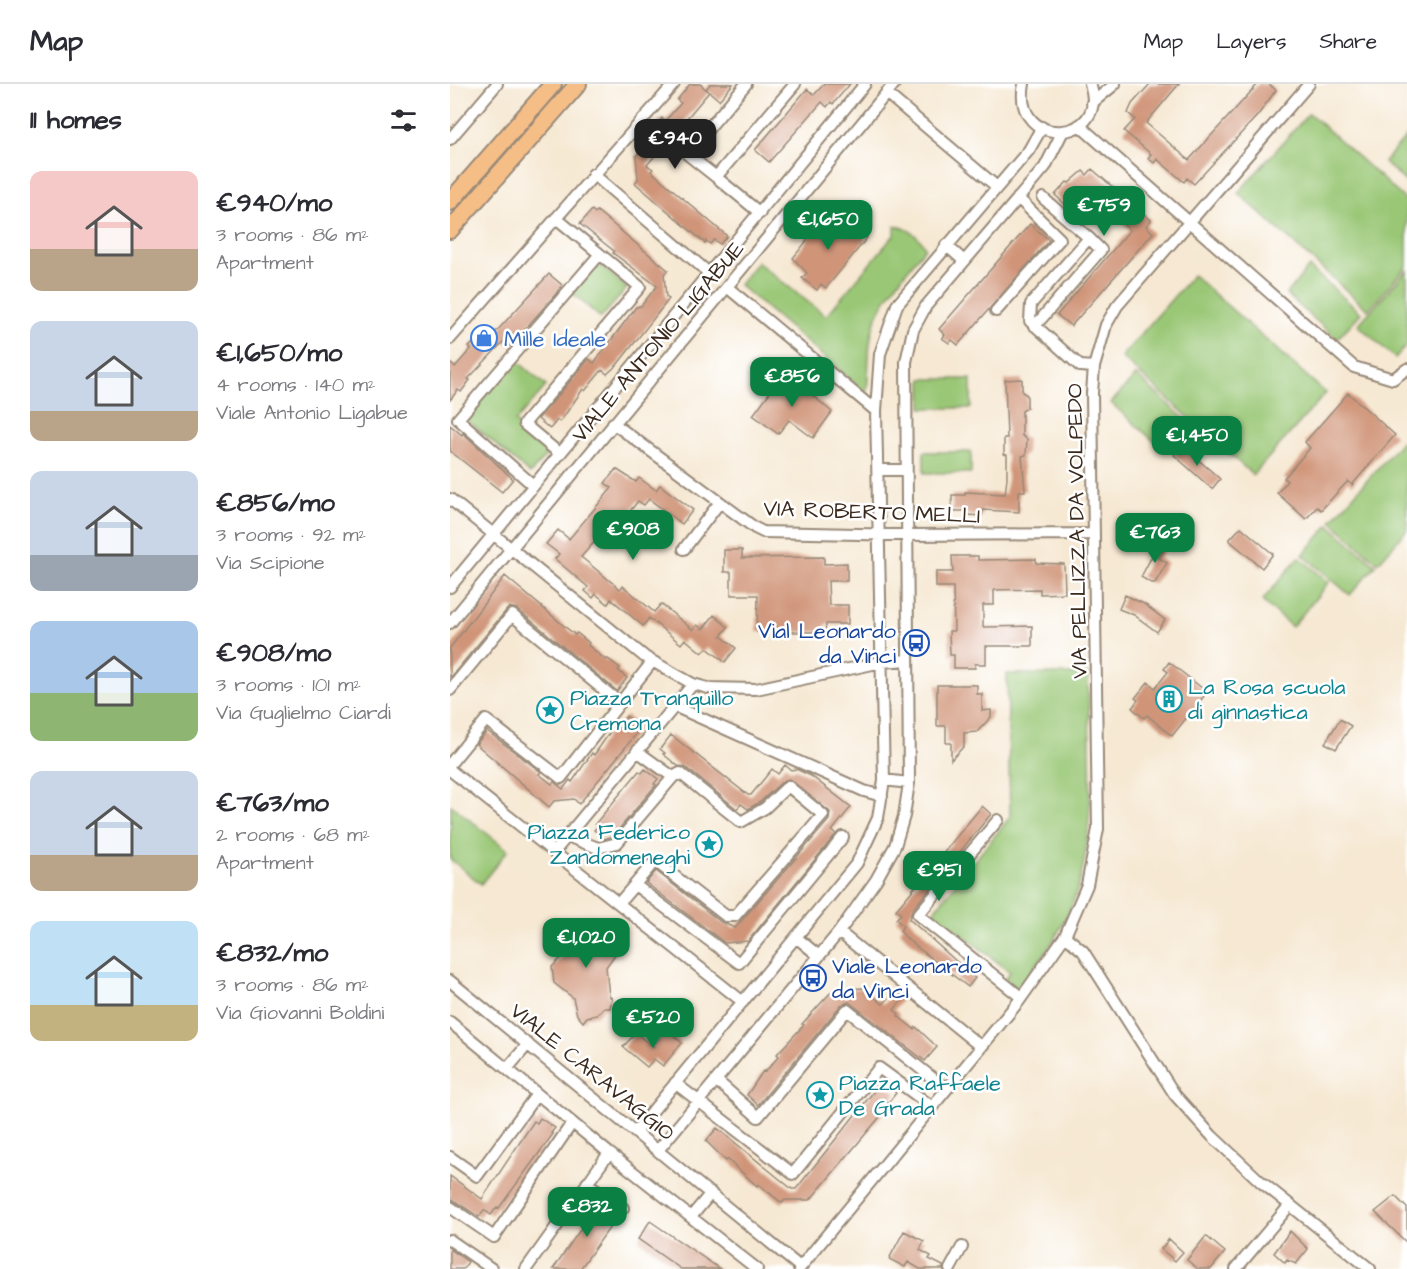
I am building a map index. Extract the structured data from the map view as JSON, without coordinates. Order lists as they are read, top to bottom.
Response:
{
  "streets": {
    "street": [
      "VIALE ANTONIO LIGABUE",
      "VIA ROBERTO MELLI",
      "VIA PELLIZZA DA VOLPEDO",
      "VIALE CARAVAGGIO"
    ]
  },
  "crossings": [
    ["VIALE ANTONIO LIGABUE", "VIA ROBERTO MELLI"],
    ["VIA ROBERTO MELLI", "VIA PELLIZZA DA VOLPEDO"],
    ["VIA PELLIZZA DA VOLPEDO", "VIALE CARAVAGGIO"]
  ],
  "places": {
    "shop": ["Mille Ideale"],
    "bus stop": ["Vial Leonardo da Vinci", "Viale Leonardo da Vinci"],
    "building": ["La Rosa scuola di ginnastica"],
    "place": ["Piazza Tranquillo Cremona", "Piazza Federico Zandomeneghi", "Piazza Raffaele De Grada"]
  },
  "page": {
    "header": "Map",
    "nav": ["Map", "Layers", "Share"],
    "heading": "11 homes",
    "price": [
      "€940",
      "€759",
      "€1,650",
      "€856",
      "€1,450",
      "€908",
      "€763",
      "€951",
      "€1,020",
      "€520",
      "€832"
    ],
    "list": [
      {
        "name": "€940/mo",
        "note": "3 rooms · 86 m² · Apartment"
      },
      {
        "name": "€1,650/mo",
        "note": "4 rooms · 140 m² · Viale Antonio Ligabue"
      },
      {
        "name": "€856/mo",
        "note": "3 rooms · 92 m² · Via Scipione"
      },
      {
        "name": "€908/mo",
        "note": "3 rooms · 101 m² · Via Guglielmo Ciardi"
      },
      {
        "name": "€763/mo",
        "note": "2 rooms · 68 m² · Apartment"
      },
      {
        "name": "€832/mo",
        "note": "3 rooms · 86 m² · Via Giovanni Boldini"
      }
    ]
  }
}
